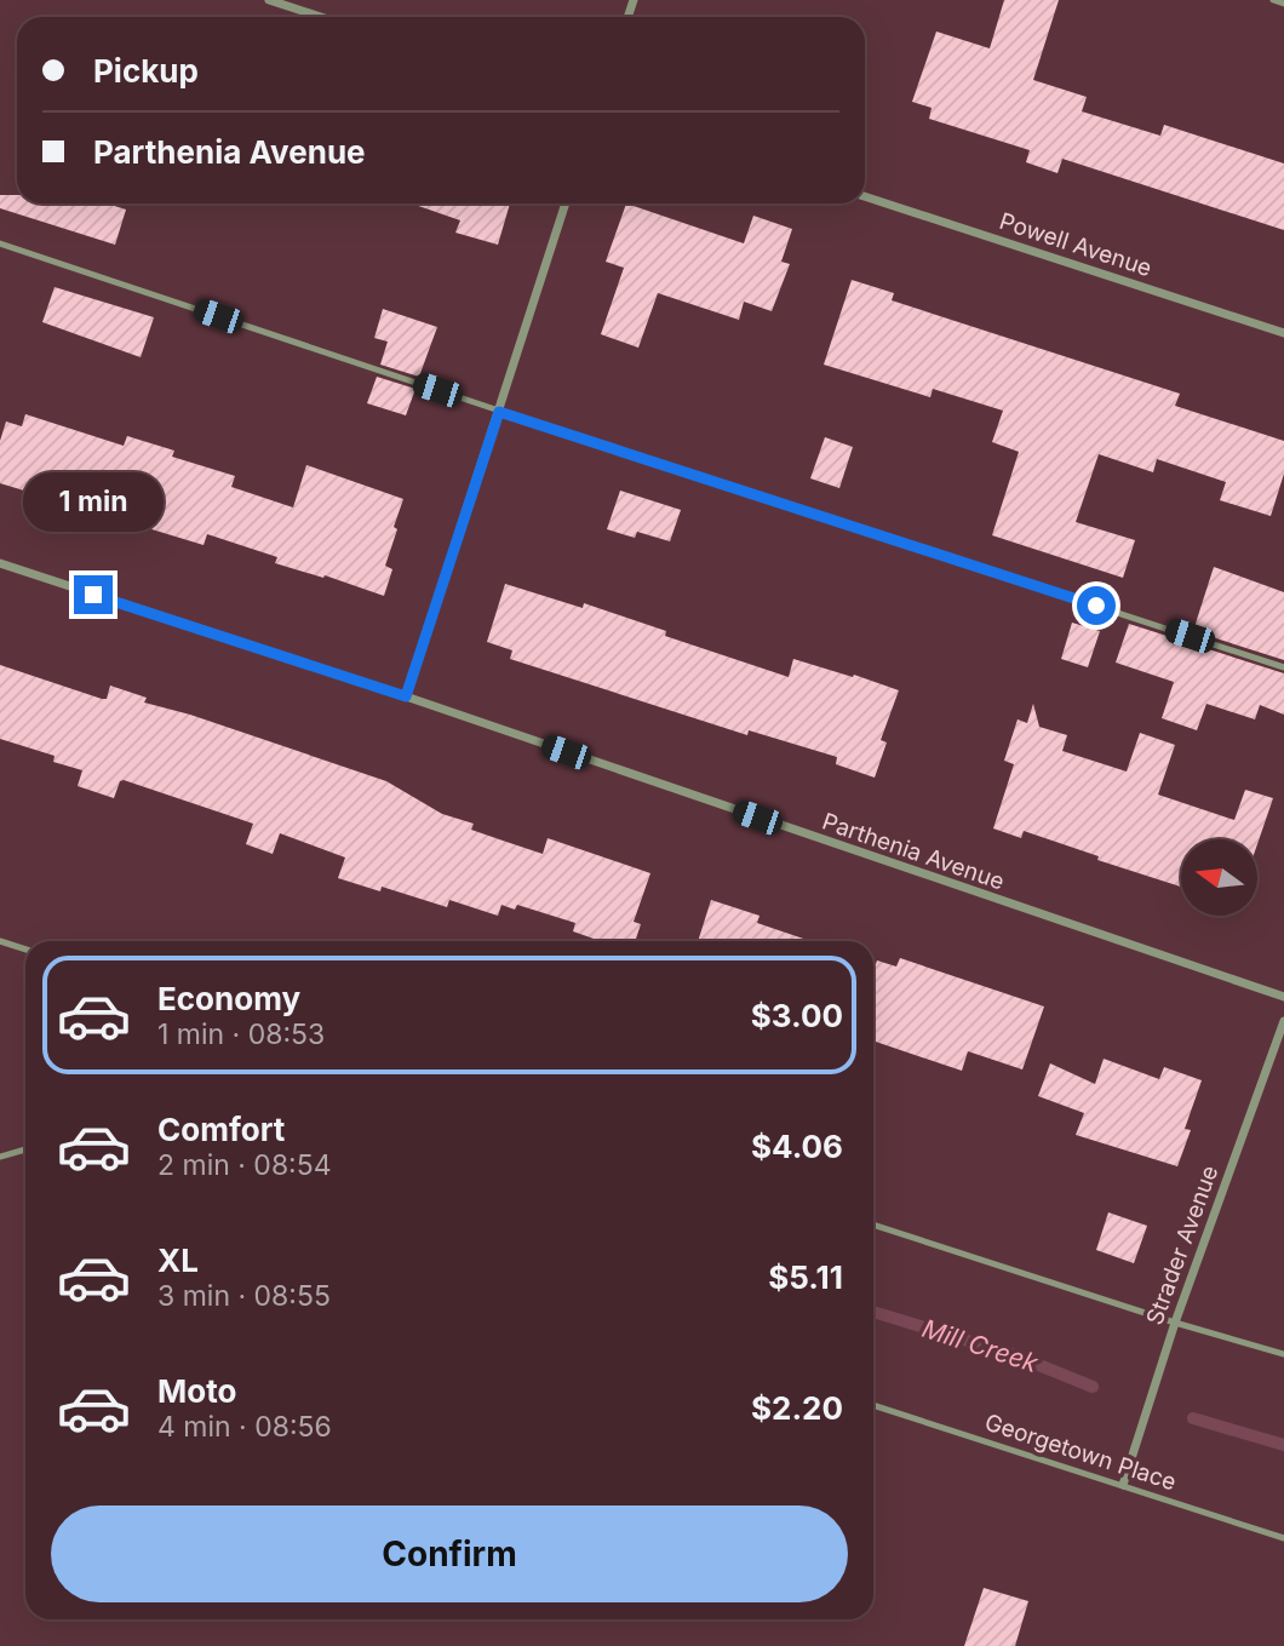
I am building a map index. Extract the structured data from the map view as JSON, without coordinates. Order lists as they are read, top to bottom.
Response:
{
  "streets": {
    "street": ["Powell Avenue", "Parthenia Avenue", "Strader Avenue"],
    "lane": ["Georgetown Place"]
  },
  "crossings": [
    ["Strader Avenue", "Georgetown Place"]
  ],
  "water": ["Mill Creek"],
  "north": "left",
  "page": {
    "banner": ["Pickup", "Parthenia Avenue"],
    "bubble": "1 min",
    "list": [
      {
        "name": "Economy",
        "note": "1 min · 08:53",
        "value": "$3.00"
      },
      {
        "name": "Comfort",
        "note": "2 min · 08:54",
        "value": "$4.06"
      },
      {
        "name": "XL",
        "note": "3 min · 08:55",
        "value": "$5.11"
      },
      {
        "name": "Moto",
        "note": "4 min · 08:56",
        "value": "$2.20"
      }
    ],
    "buttons": "Confirm"
  }
}
